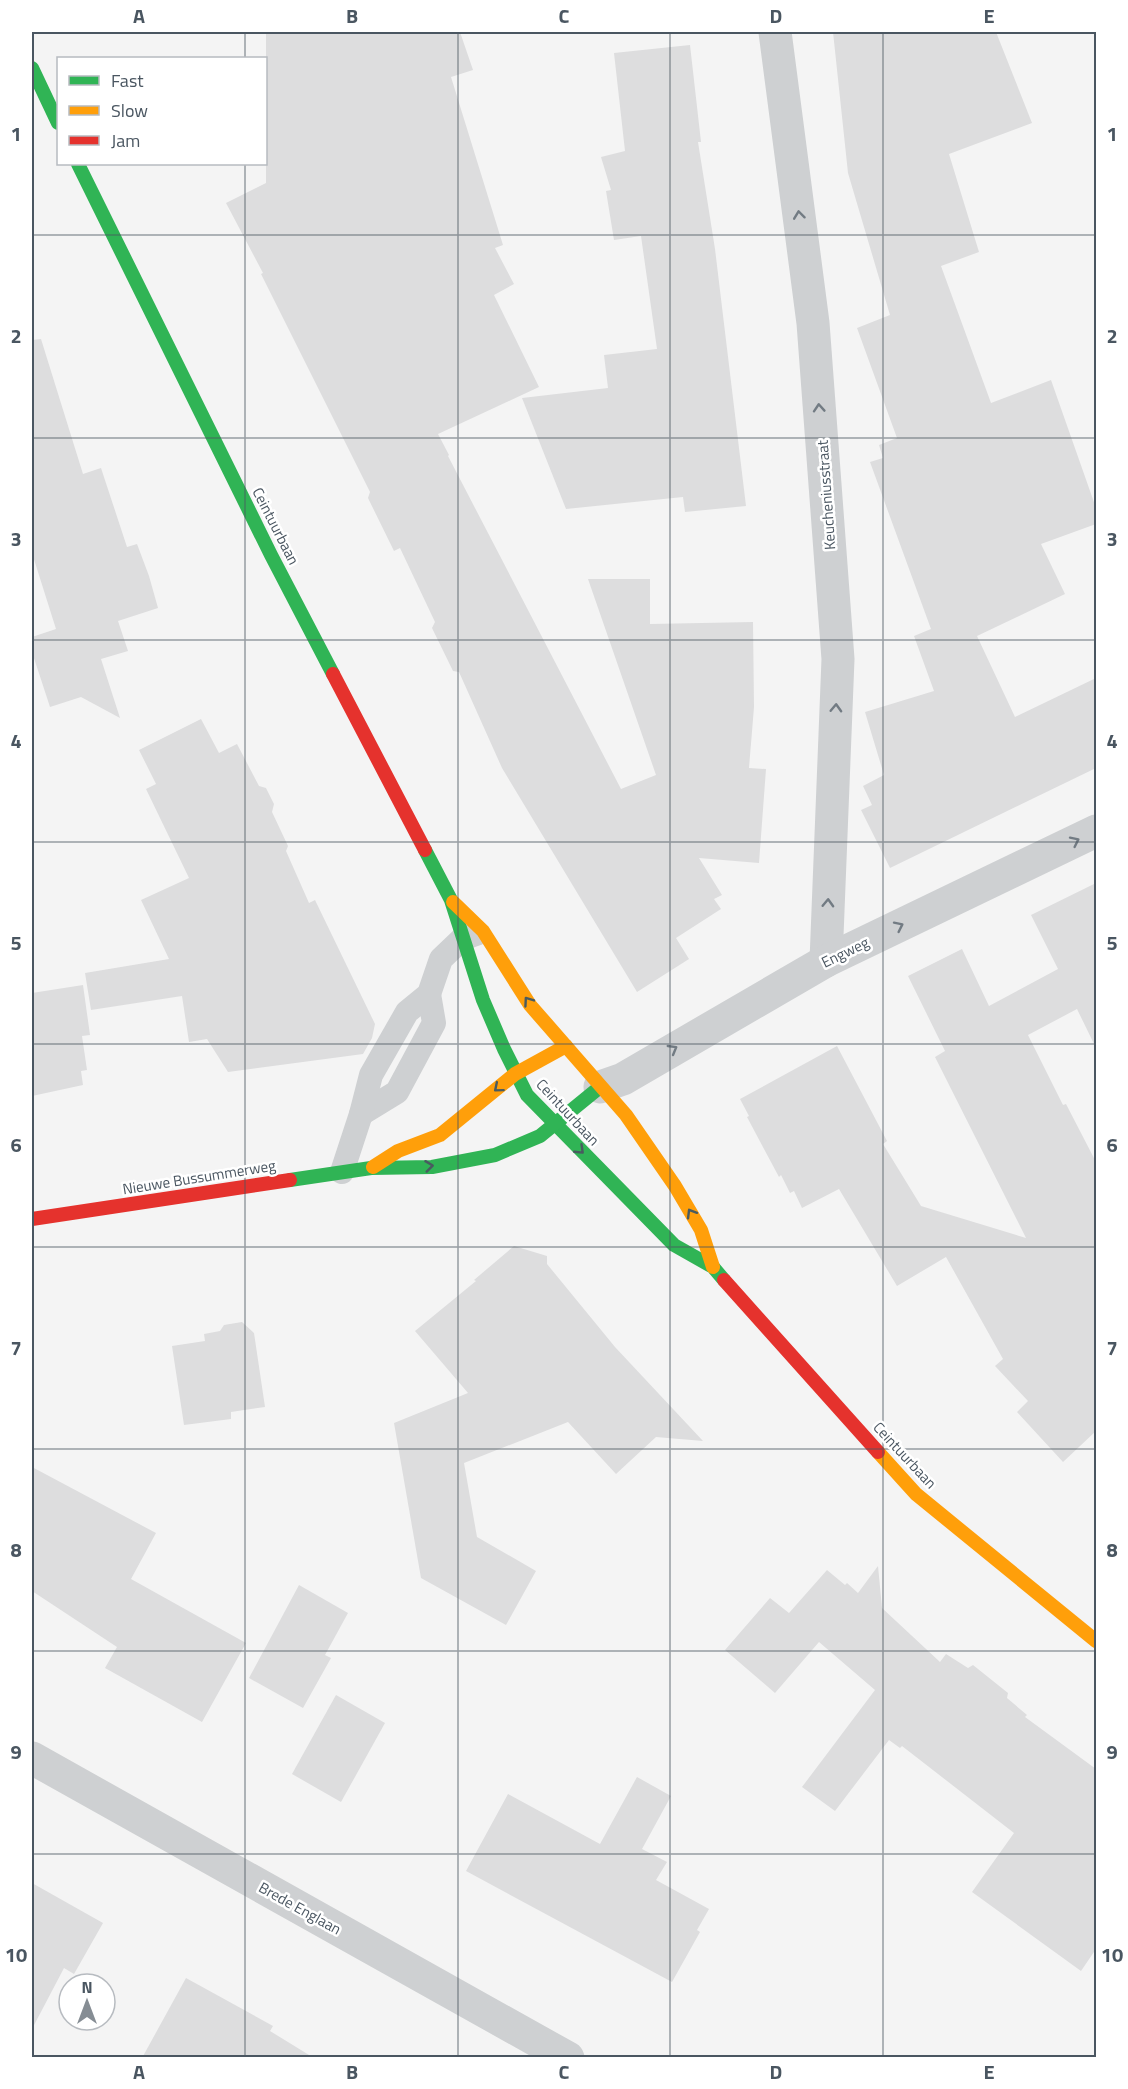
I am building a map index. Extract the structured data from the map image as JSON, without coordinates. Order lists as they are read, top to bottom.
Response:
{
  "streets": {
    "main road": ["Ceintuurbaan", "Nieuwe Bussummerweg"],
    "street": ["Keucheniusstraat", "Engweg", "Brede Englaan"]
  },
  "crossings": [
    ["Keucheniusstraat", "Engweg"],
    ["Ceintuurbaan", "Engweg"],
    ["Ceintuurbaan", "Nieuwe Bussummerweg"],
    ["Engweg", "Nieuwe Bussummerweg"]
  ],
  "one_way": ["Keucheniusstraat", "Engweg"],
  "legend": ["Fast", "Slow", "Jam"],
  "north": "top",
  "grid": {
    "columns": [
      "A",
      "B",
      "C",
      "D",
      "E"
    ],
    "rows": [
      "1",
      "2",
      "3",
      "4",
      "5",
      "6",
      "7",
      "8",
      "9",
      "10"
    ]
  }
}
